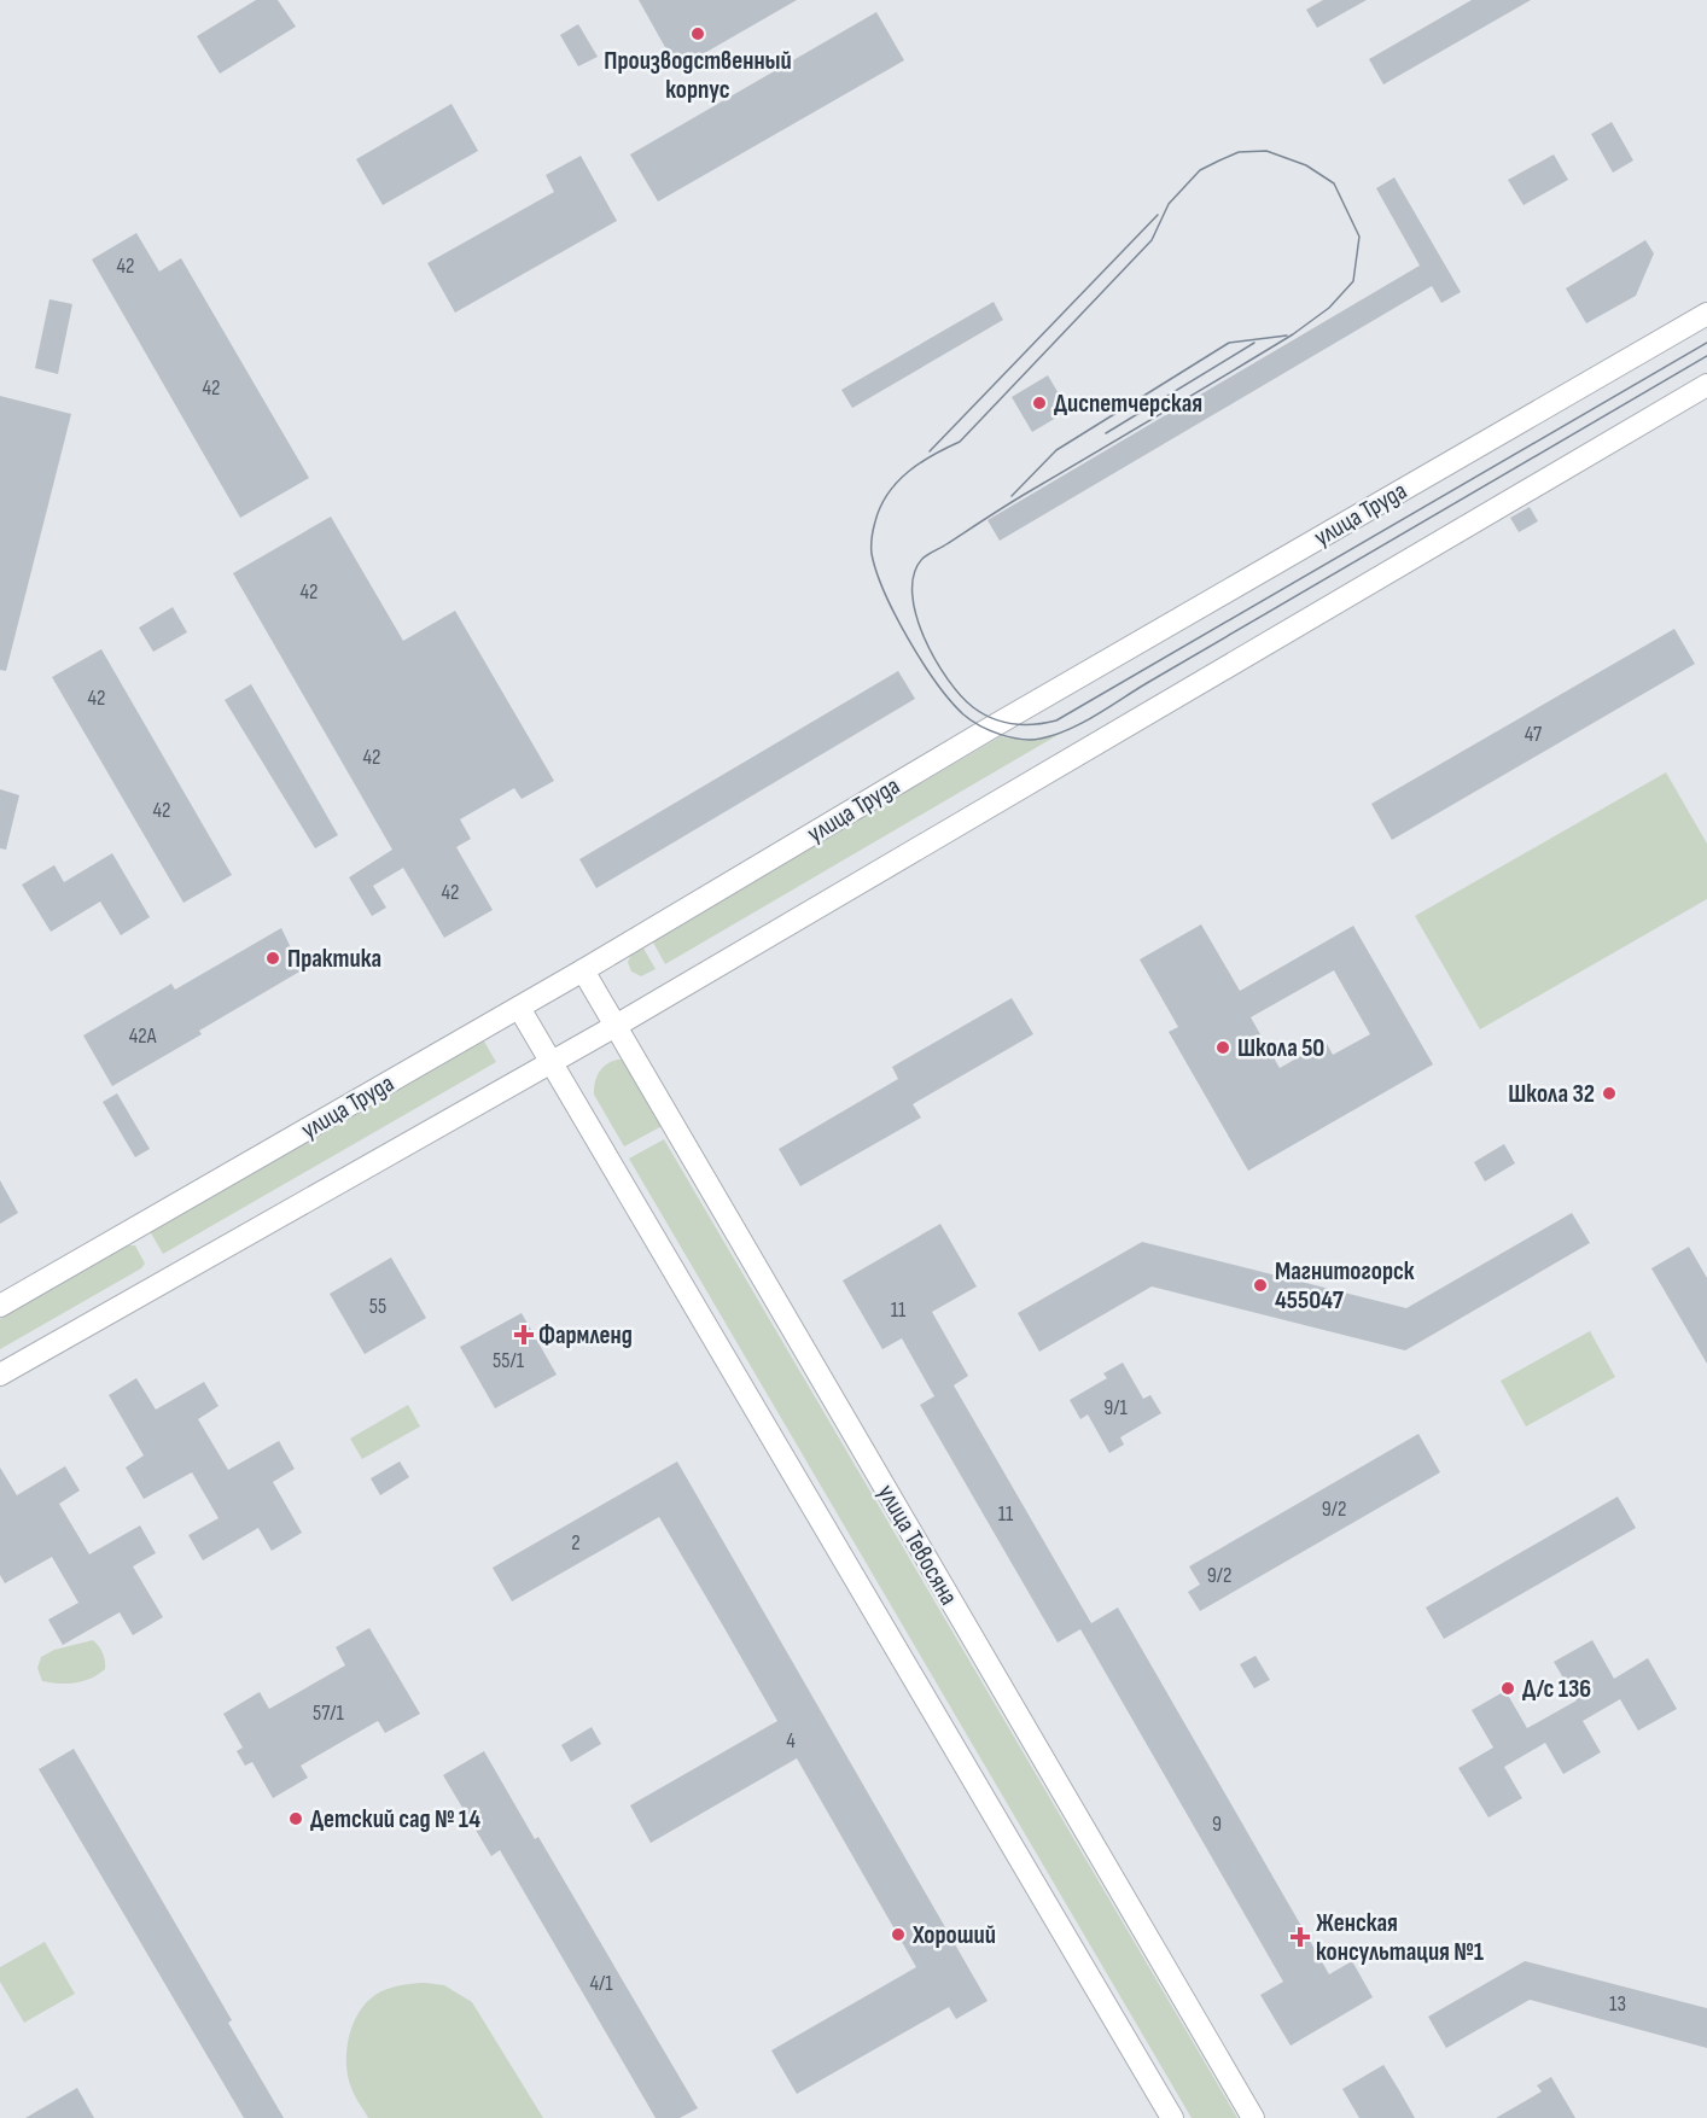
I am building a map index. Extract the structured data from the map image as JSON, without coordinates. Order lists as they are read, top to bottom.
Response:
{
  "streets": {
    "main road": ["улица Труда", "улица Тевосяна"]
  },
  "crossings": [
    ["улица Труда", "улица Тевосяна"]
  ],
  "places": {
    "other": [
      "Производственный корпус",
      "Диспетчерская",
      "Практика",
      "Школа 50",
      "Школа 32",
      "Магнитогорск 455047",
      "Д/с 136",
      "Детский сад № 14",
      "Хороший"
    ],
    "health": ["Фармленд", "Женская консультация №1"]
  },
  "house_numbers": [
    "42",
    "42",
    "42",
    "42",
    "47",
    "42",
    "42",
    "42",
    "42А",
    "55",
    "11",
    "55/1",
    "9/1",
    "9/2",
    "11",
    "2",
    "9/2",
    "57/1",
    "4",
    "9",
    "4/1",
    "13"
  ]
}
